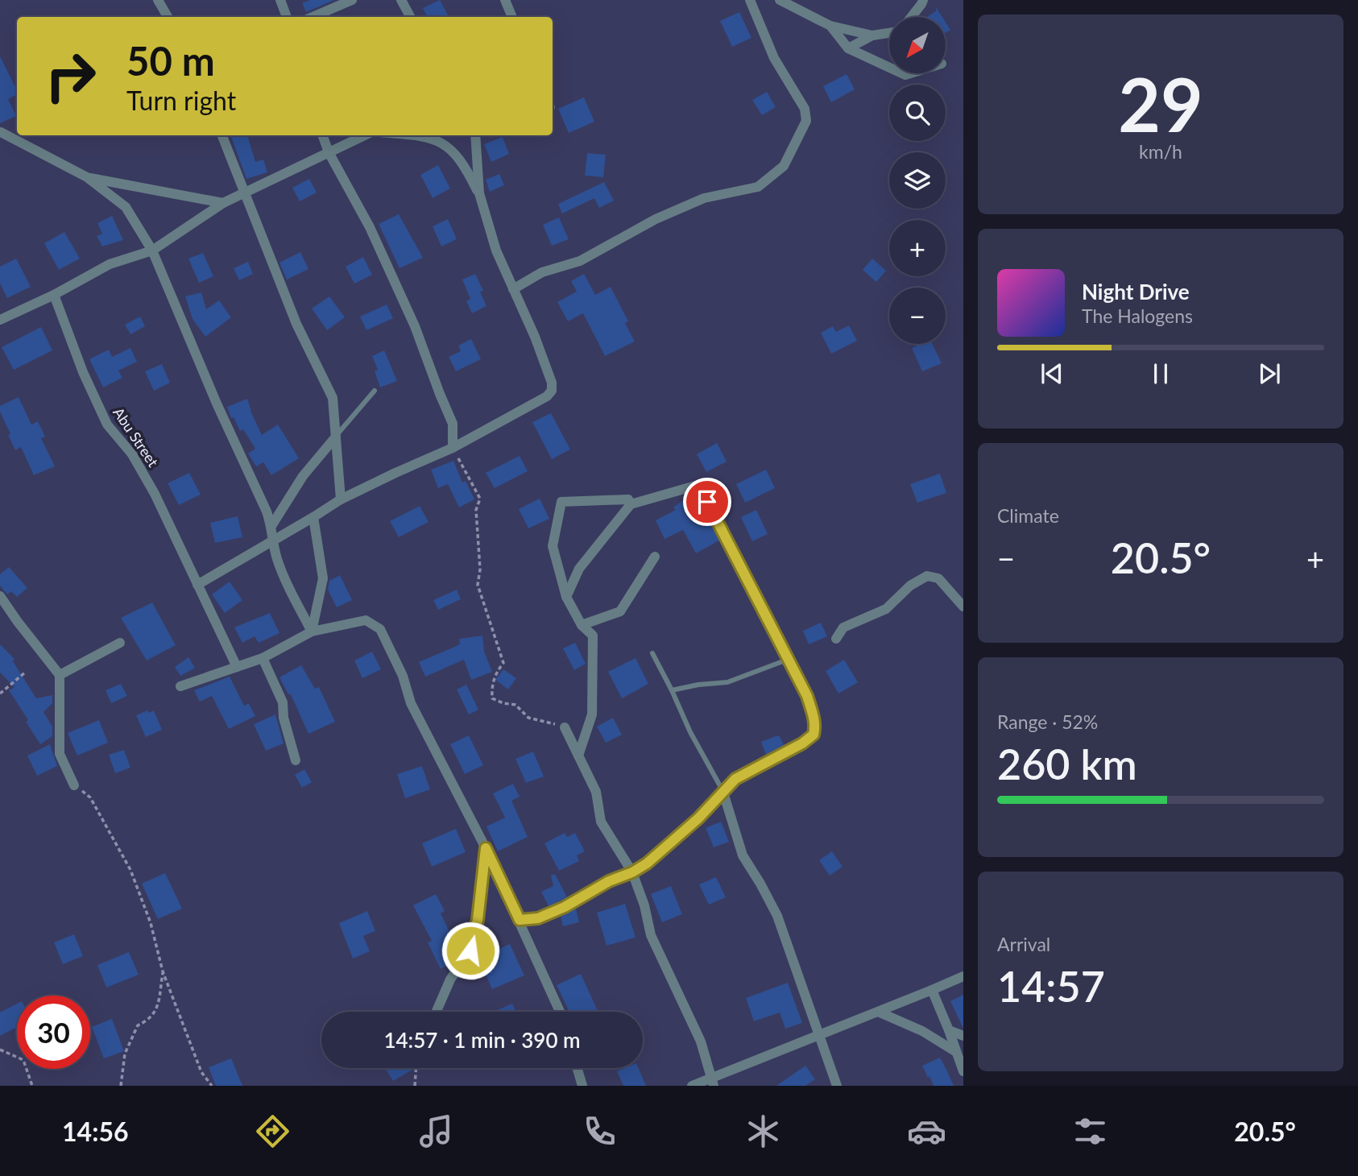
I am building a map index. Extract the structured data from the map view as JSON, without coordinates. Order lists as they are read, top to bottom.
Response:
{
  "streets": {
    "street": ["Abu Street"]
  },
  "north": "bottom left",
  "page": {
    "tile": [
      ["29", "km/h"],
      "Climate",
      ["Range · 52%", "260 km"],
      ["Arrival", "14:57"]
    ],
    "map_buttons": ["+", "−"],
    "turn": ["50 m", "Turn right"],
    "song": ["Night Drive", "The Halogens"],
    "heat": ["−", "20.5°", "+"],
    "limit": "30",
    "trip": "14:57 · 1 min · 390 m",
    "tabs": ["14:56", "20.5°"]
  }
}
